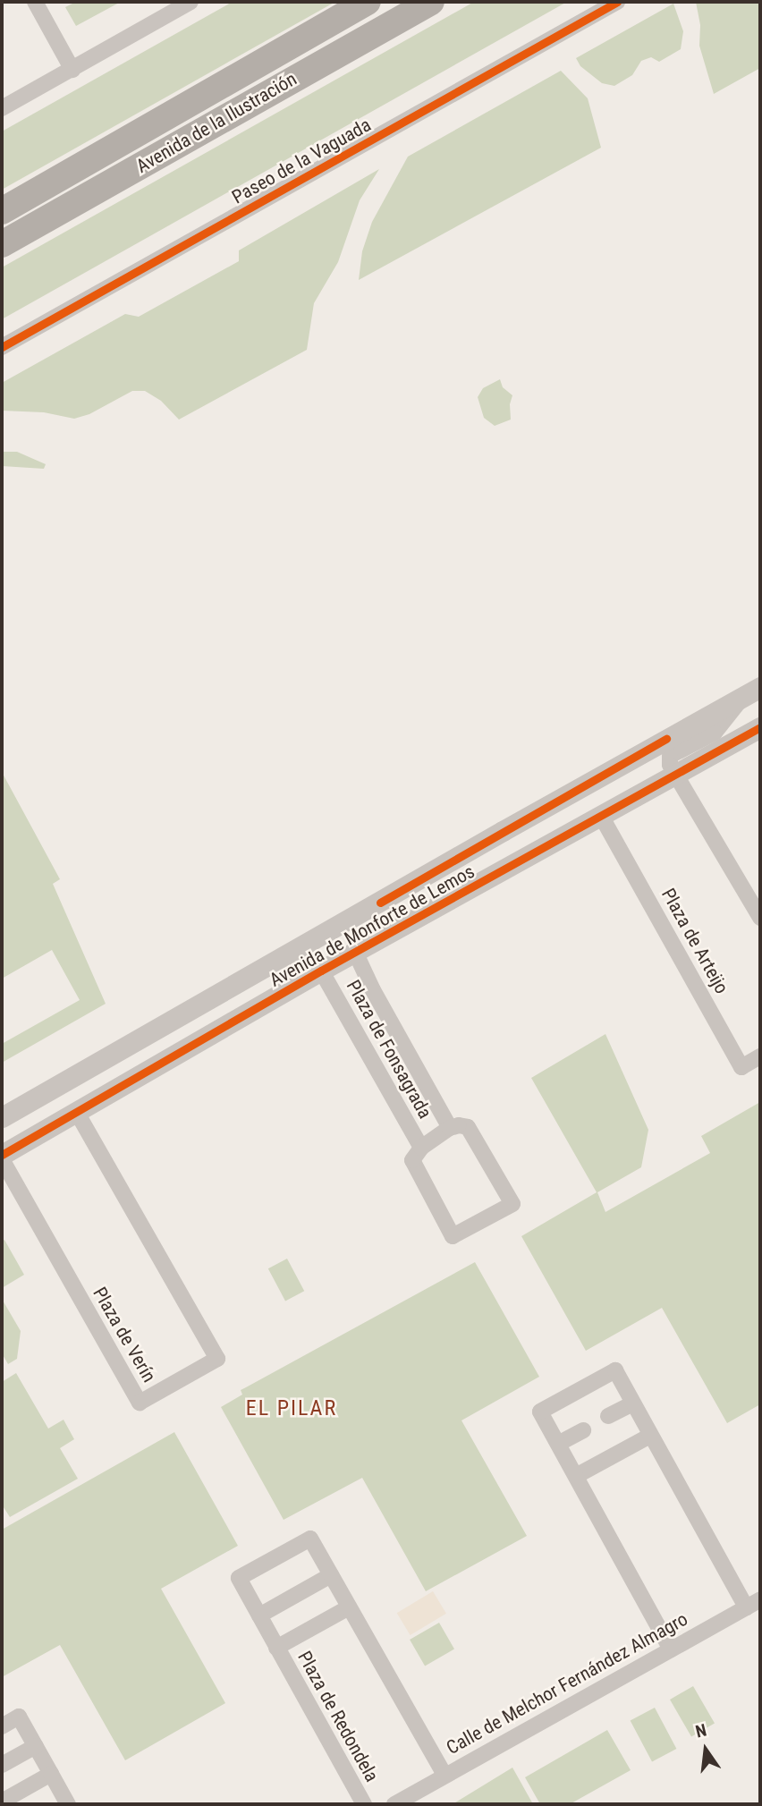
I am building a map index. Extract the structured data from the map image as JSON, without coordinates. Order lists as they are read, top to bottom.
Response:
{
  "streets": {
    "highway": ["Avenida de la Ilustración"],
    "street": [
      "Paseo de la Vaguada",
      "Avenida de Monforte de Lemos",
      "Plaza de Arteijo",
      "Plaza de Fonsagrada",
      "Plaza de Verín",
      "Calle de Melchor Fernández Almagro",
      "Plaza de Redondela"
    ]
  },
  "crossings": [
    ["Avenida de Monforte de Lemos", "Plaza de Arteijo"],
    ["Avenida de Monforte de Lemos", "Plaza de Fonsagrada"],
    ["Avenida de Monforte de Lemos", "Plaza de Verín"],
    ["Calle de Melchor Fernández Almagro", "Plaza de Redondela"]
  ],
  "districts": ["EL PILAR"],
  "north": "top"
}
